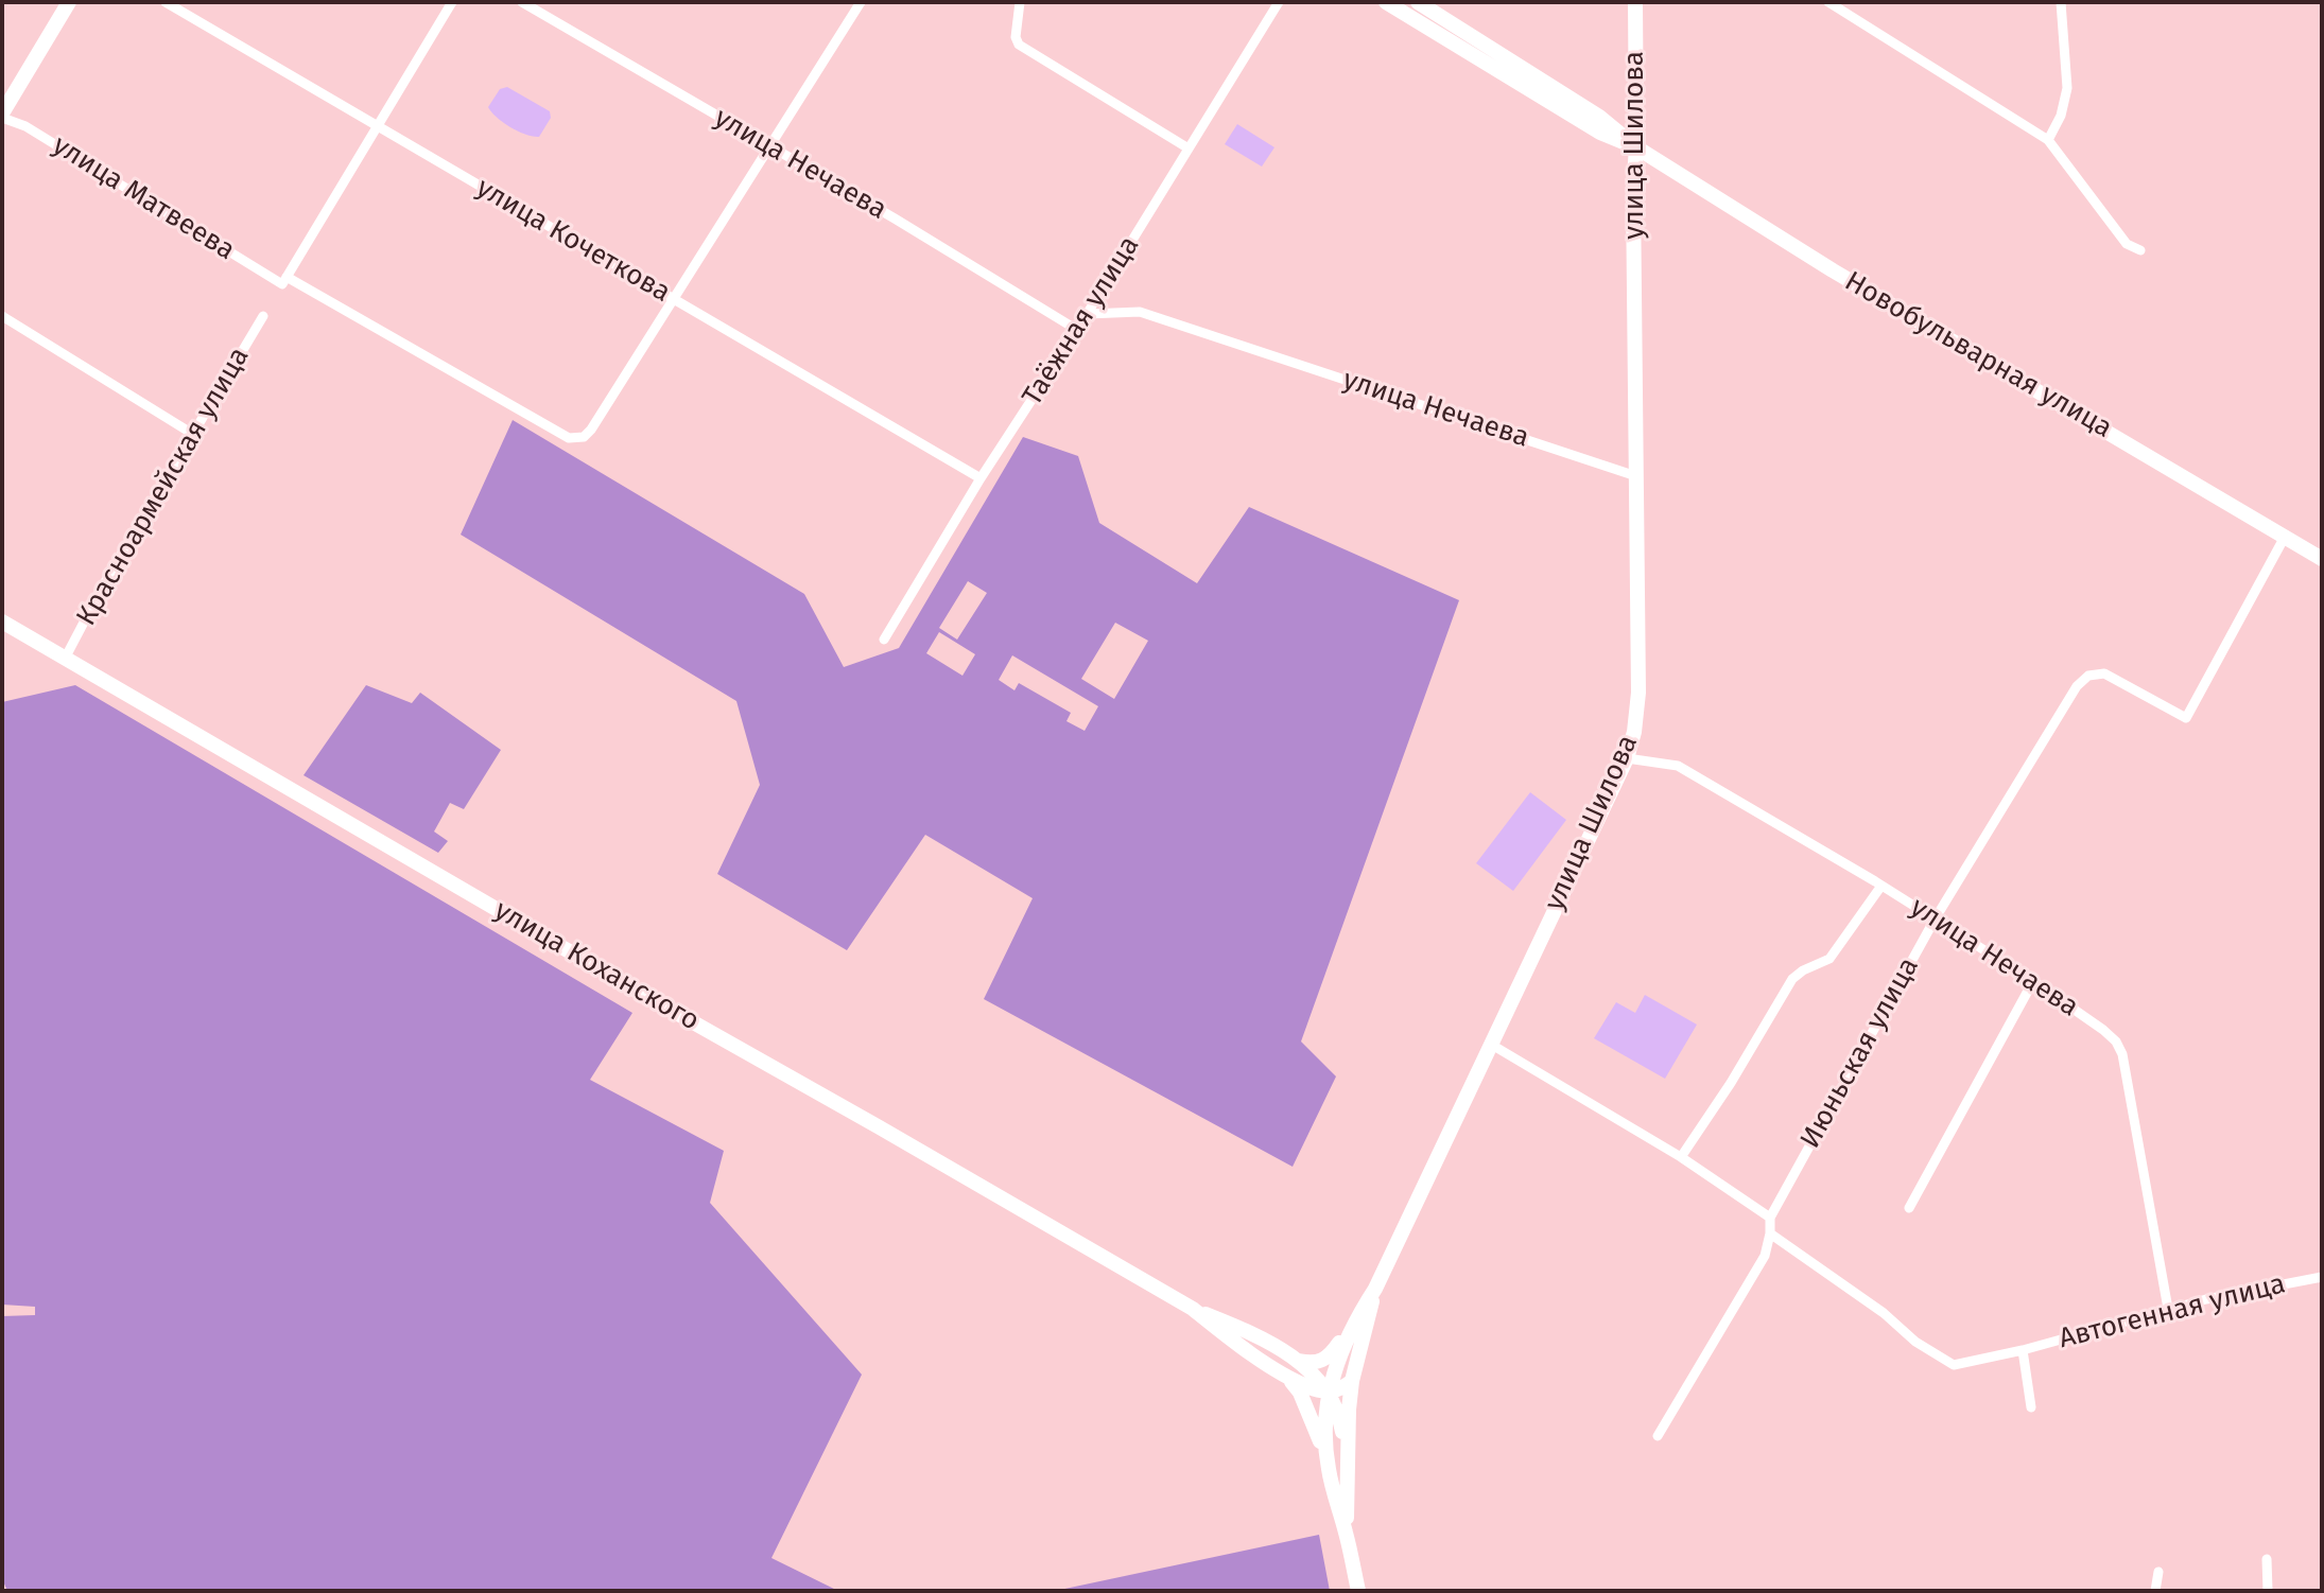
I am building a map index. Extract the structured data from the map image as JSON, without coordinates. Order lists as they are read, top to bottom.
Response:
{
  "streets": {
    "main road": ["улица Шилова", "Новобульварная улица", "улица Коханского"],
    "street": [
      "улица Нечаева",
      "улица Матвеева",
      "улица Кочеткова",
      "Таёжная улица",
      "Красноармейская улица",
      "Июньская улица",
      "Автогенная улица"
    ]
  },
  "crossings": [
    ["улица Шилова", "улица Нечаева"],
    ["улица Шилова", "Новобульварная улица"],
    ["улица Нечаева", "Таёжная улица"],
    ["улица Нечаева", "Июньская улица"],
    ["улица Нечаева", "Автогенная улица"],
    ["улица Матвеева", "улица Кочеткова"],
    ["улица Кочеткова", "Таёжная улица"],
    ["Новобульварная улица", "Июньская улица"],
    ["Красноармейская улица", "улица Коханского"],
    ["Июньская улица", "Автогенная улица"]
  ]
}
